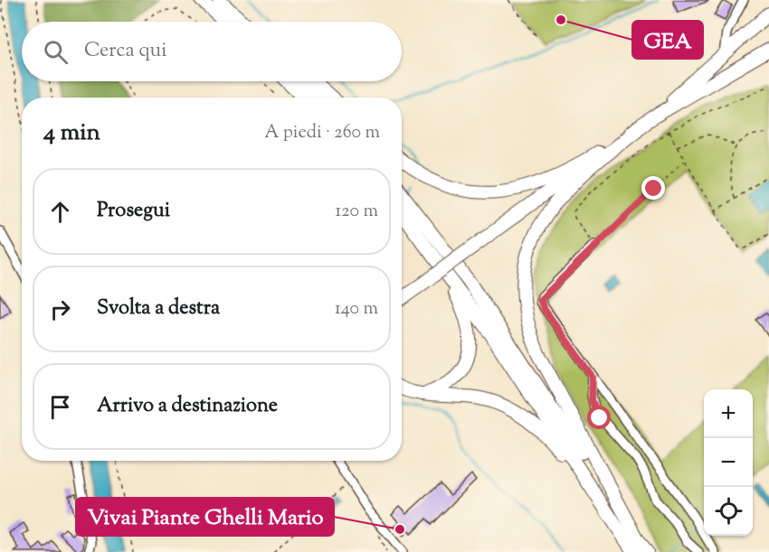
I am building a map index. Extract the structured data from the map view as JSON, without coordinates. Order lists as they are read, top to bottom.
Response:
{
  "places": ["GEA", "Vivai Piante Ghelli Mario"],
  "page": {
    "search": "Cerca qui",
    "heading": ["4 min", "A piedi · 260 m"],
    "list": [
      ["Prosegui", "120 m"],
      ["Svolta a destra", "140 m"],
      "Arrivo a destinazione"
    ],
    "map_buttons": ["+", "−"]
  }
}
